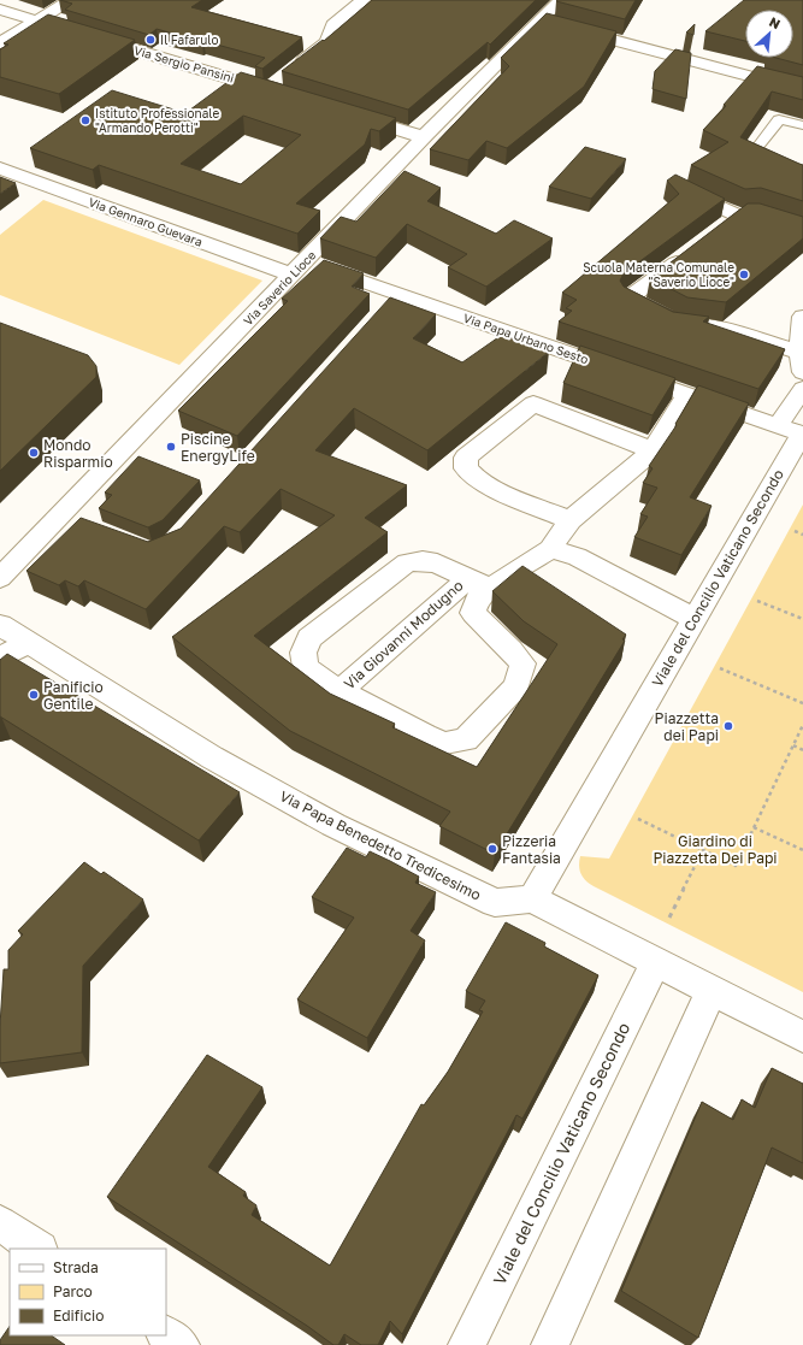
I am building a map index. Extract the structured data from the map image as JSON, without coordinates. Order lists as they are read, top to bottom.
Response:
{
  "streets": {
    "street": [
      "Via Sergio Pansini",
      "Via Gennaro Guevara",
      "Via Saverio Lioce",
      "Via Papa Urbano Sesto",
      "Viale del Concilio Vaticano Secondo",
      "Via Giovanni Modugno",
      "Via Papa Benedetto Tredicesimo"
    ]
  },
  "crossings": [
    ["Via Gennaro Guevara", "Via Saverio Lioce"],
    ["Via Gennaro Guevara", "Via Papa Urbano Sesto"],
    ["Via Saverio Lioce", "Via Papa Urbano Sesto"],
    ["Via Papa Urbano Sesto", "Viale del Concilio Vaticano Secondo"],
    ["Via Papa Urbano Sesto", "Via Giovanni Modugno"],
    ["Viale del Concilio Vaticano Secondo", "Via Papa Benedetto Tredicesimo"]
  ],
  "parks": ["Giardino di Piazzetta Dei Papi"],
  "places": [
    "Il Fafarulo",
    "Istituto Professionale \"Armando Perotti\"",
    "Scuola Materna Comunale \"Saverio Lioce\"",
    "Piscine EnergyLife",
    "Mondo Risparmio",
    "Panificio Gentile",
    "Piazzetta dei Papi",
    "Pizzeria Fantasia"
  ],
  "legend": ["Strada", "Parco", "Edificio"],
  "north": "top right"
}
